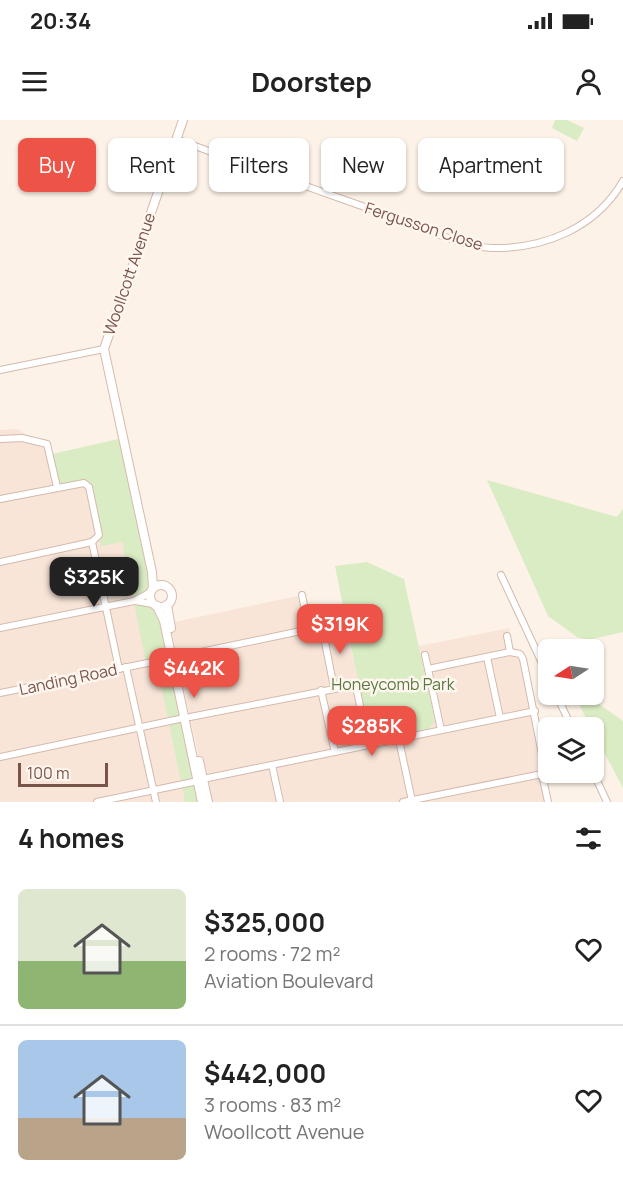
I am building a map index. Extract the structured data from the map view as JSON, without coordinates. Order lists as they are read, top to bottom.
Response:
{
  "streets": {
    "street": ["Fergusson Close", "Woollcott Avenue", "Landing Road"]
  },
  "crossings": [
    ["Woollcott Avenue", "Landing Road"]
  ],
  "parks": ["Honeycomb Park"],
  "scale_bar": "100 m",
  "north": "left",
  "page": {
    "status": "20:34",
    "header": "Doorstep",
    "chip": [
      "Buy",
      "Rent",
      "Filters",
      "New",
      "Apartment"
    ],
    "price": [
      "$325K",
      "$319K",
      "$442K",
      "$285K"
    ],
    "scale": "100 m",
    "heading": "4 homes",
    "list": [
      {
        "name": "$325,000",
        "note": "2 rooms · 72 m² · Aviation Boulevard"
      },
      {
        "name": "$442,000",
        "note": "3 rooms · 83 m² · Woollcott Avenue"
      }
    ]
  }
}
